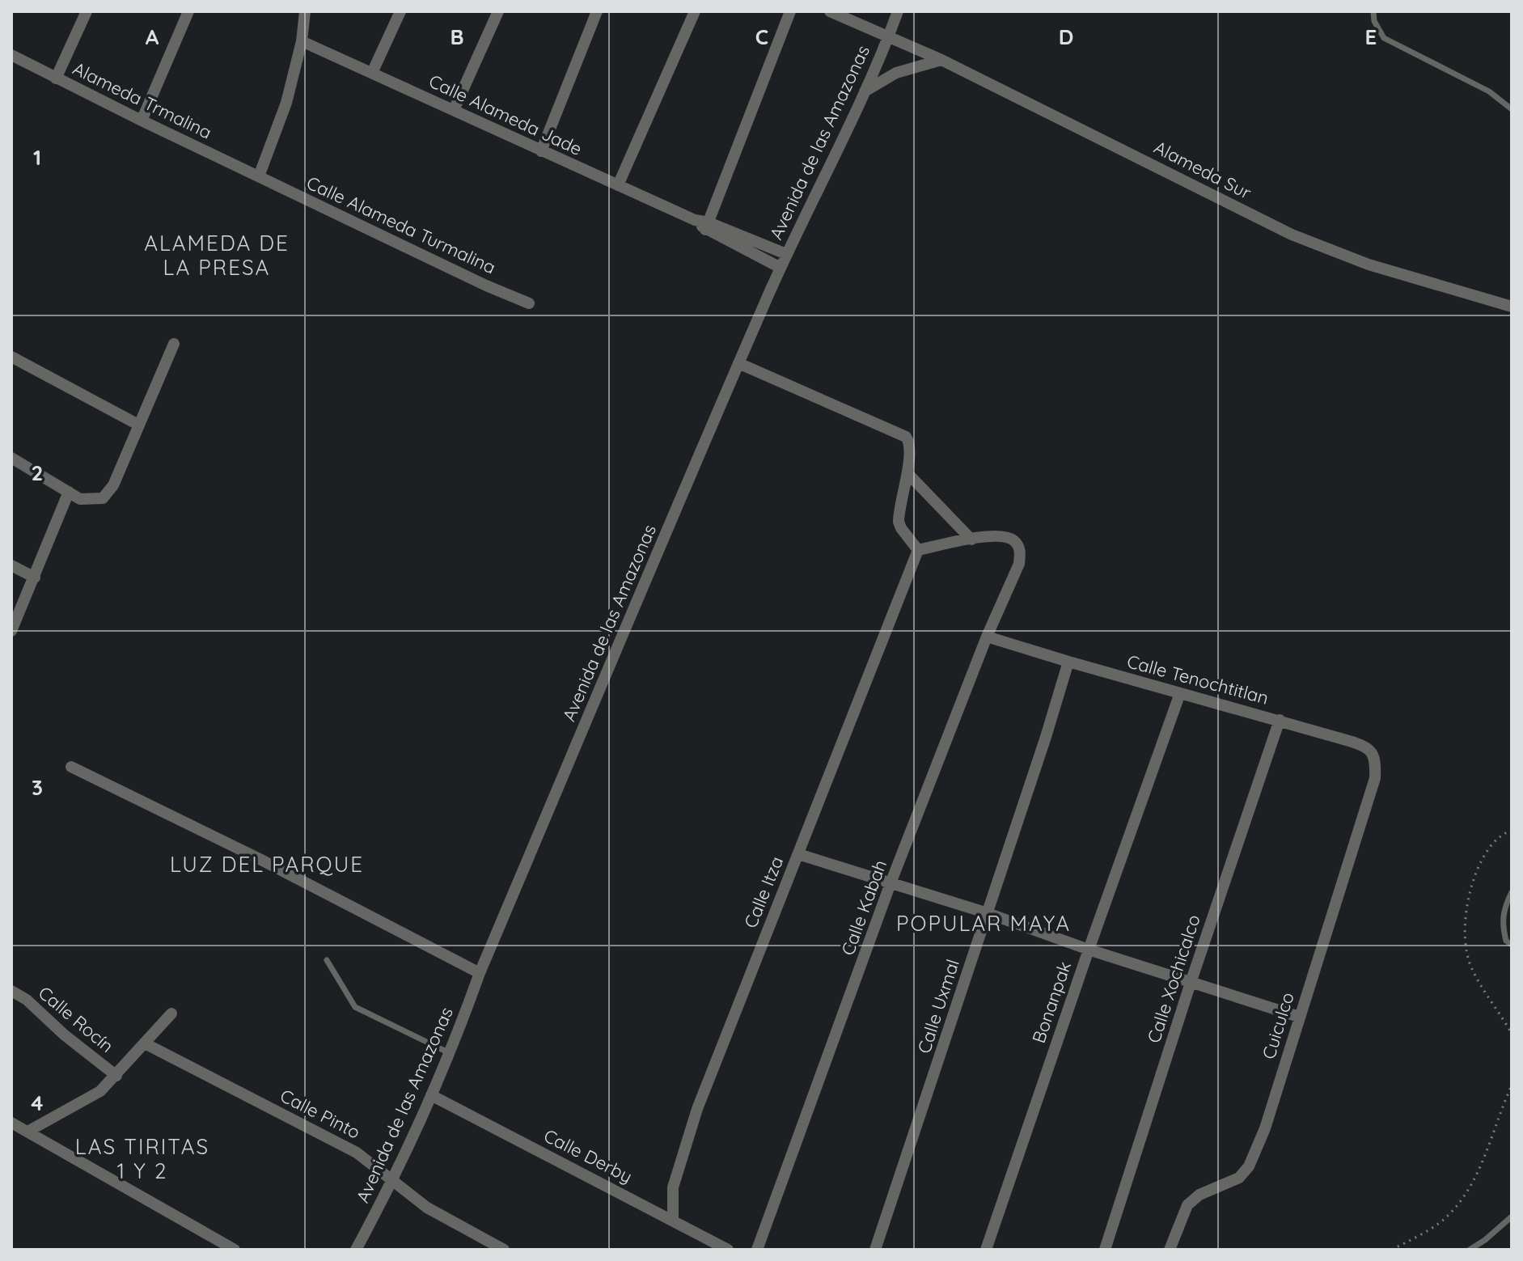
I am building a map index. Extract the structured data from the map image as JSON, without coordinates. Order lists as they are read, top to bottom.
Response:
{
  "streets": {
    "street": [
      "Alameda Trmalina",
      "Calle Alameda Jade",
      "Avenida de las Amazonas",
      "Alameda Sur",
      "Calle Alameda Turmalina",
      "Calle Tenochtitlan",
      "Calle Itza",
      "Calle Kabah",
      "Calle Xochicalco",
      "Bonanpak",
      "Calle Uxmal",
      "Calle Rocín",
      "Cuiculco",
      "Calle Pinto",
      "Calle Derby"
    ]
  },
  "crossings": [
    ["Alameda Trmalina", "Calle Alameda Turmalina"],
    ["Calle Alameda Jade", "Avenida de las Amazonas"],
    ["Avenida de las Amazonas", "Alameda Sur"],
    ["Avenida de las Amazonas", "Calle Pinto"],
    ["Avenida de las Amazonas", "Calle Derby"],
    ["Calle Tenochtitlan", "Calle Kabah"],
    ["Calle Tenochtitlan", "Calle Xochicalco"],
    ["Calle Tenochtitlan", "Bonanpak"],
    ["Calle Tenochtitlan", "Calle Uxmal"],
    ["Calle Tenochtitlan", "Cuiculco"],
    ["Calle Itza", "Calle Derby"]
  ],
  "districts": [
    "ALAMEDA DE LA PRESA",
    "LUZ DEL PARQUE",
    "POPULAR MAYA",
    "LAS TIRITAS 1 Y 2"
  ],
  "grid": {
    "columns": [
      "A",
      "B",
      "C",
      "D",
      "E"
    ],
    "rows": [
      "1",
      "2",
      "3",
      "4"
    ]
  }
}
